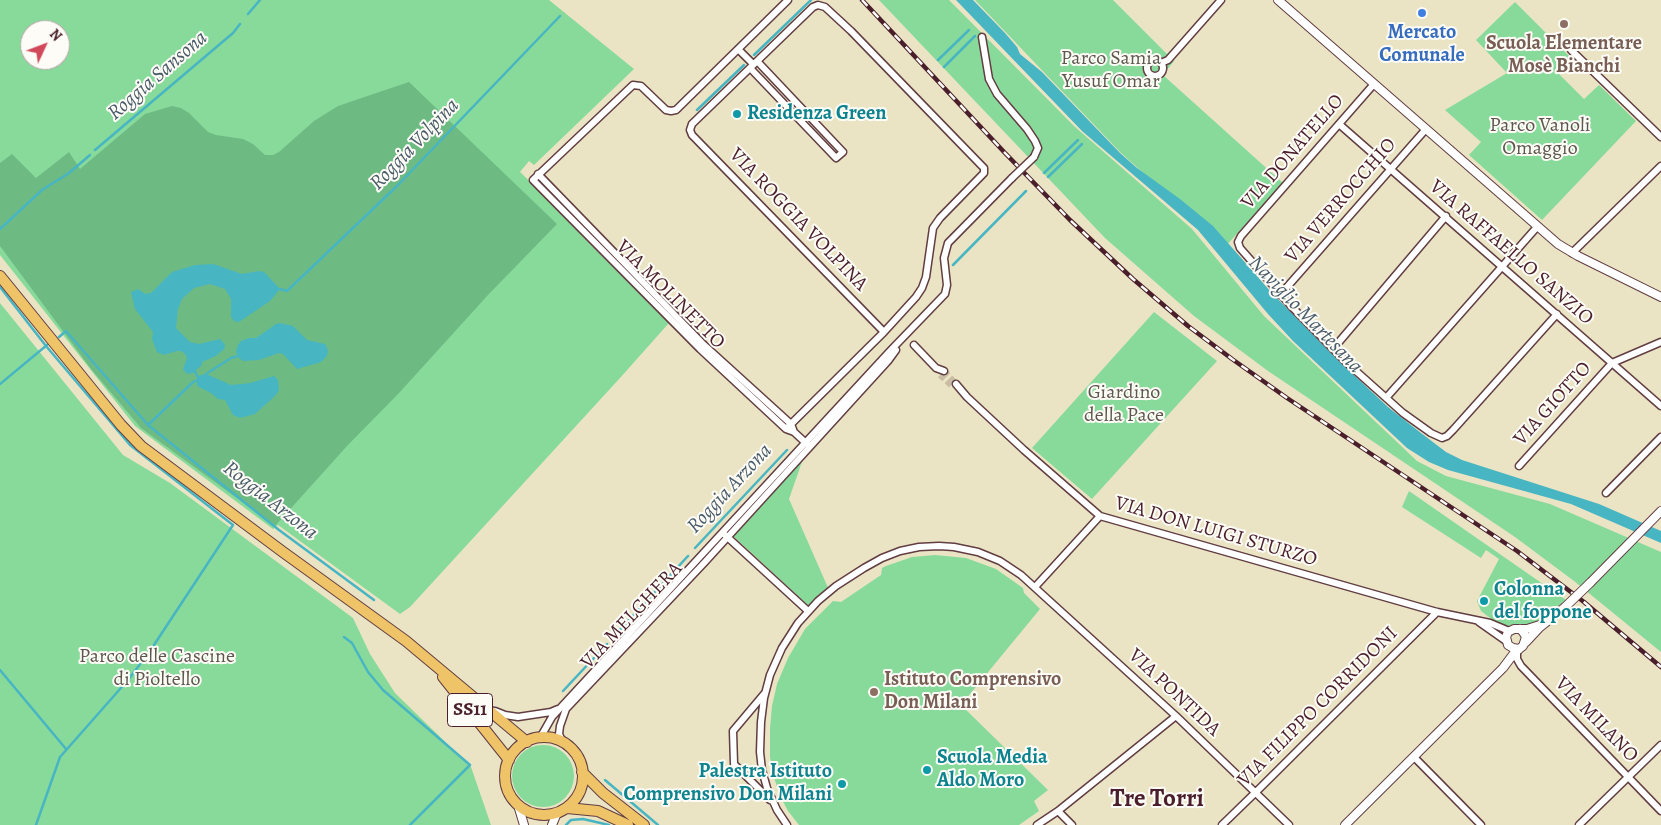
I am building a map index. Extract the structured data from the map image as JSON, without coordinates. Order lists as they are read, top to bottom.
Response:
{
  "streets": {
    "main road": ["SS11"],
    "street": [
      "VIA DONATELLO",
      "VIA VERROCCHIO",
      "VIA ROGGIA VOLPINA",
      "VIA RAFFAELLO SANZIO",
      "VIA MOLINETTO",
      "VIA GIOTTO",
      "VIA DON LUIGI STURZO",
      "VIA MELGHERA",
      "VIA PONTIDA",
      "VIA FILIPPO CORRIDONI",
      "VIA MILANO"
    ]
  },
  "crossings": [
    ["VIA DONATELLO", "VIA VERROCCHIO"],
    ["VIA DONATELLO", "VIA RAFFAELLO SANZIO"],
    ["VIA VERROCCHIO", "VIA RAFFAELLO SANZIO"],
    ["VIA RAFFAELLO SANZIO", "VIA GIOTTO"],
    ["VIA MOLINETTO", "VIA MELGHERA"],
    ["VIA DON LUIGI STURZO", "VIA FILIPPO CORRIDONI"],
    ["VIA DON LUIGI STURZO", "VIA MILANO"],
    ["VIA MELGHERA", "SS11"],
    ["VIA PONTIDA", "VIA FILIPPO CORRIDONI"]
  ],
  "districts": ["Tre Torri"],
  "water": [
    "Roggia Sansona",
    "Roggia Volpina",
    "Naviglio Martesana",
    "Roggia Arzona"
  ],
  "parks": [
    "Parco Samia Yusuf Omar",
    "Parco Vanoli Omaggio",
    "Giardino della Pace",
    "Parco delle Cascine di Pioltello"
  ],
  "places": [
    "Mercato Comunale",
    "Scuola Elementare Mosè Bianchi",
    "Residenza Green",
    "Colonna del foppone",
    "Istituto Comprensivo Don Milani",
    "Scuola Media Aldo Moro",
    "Palestra Istituto Comprensivo Don Milani"
  ],
  "north": "top right"
}
